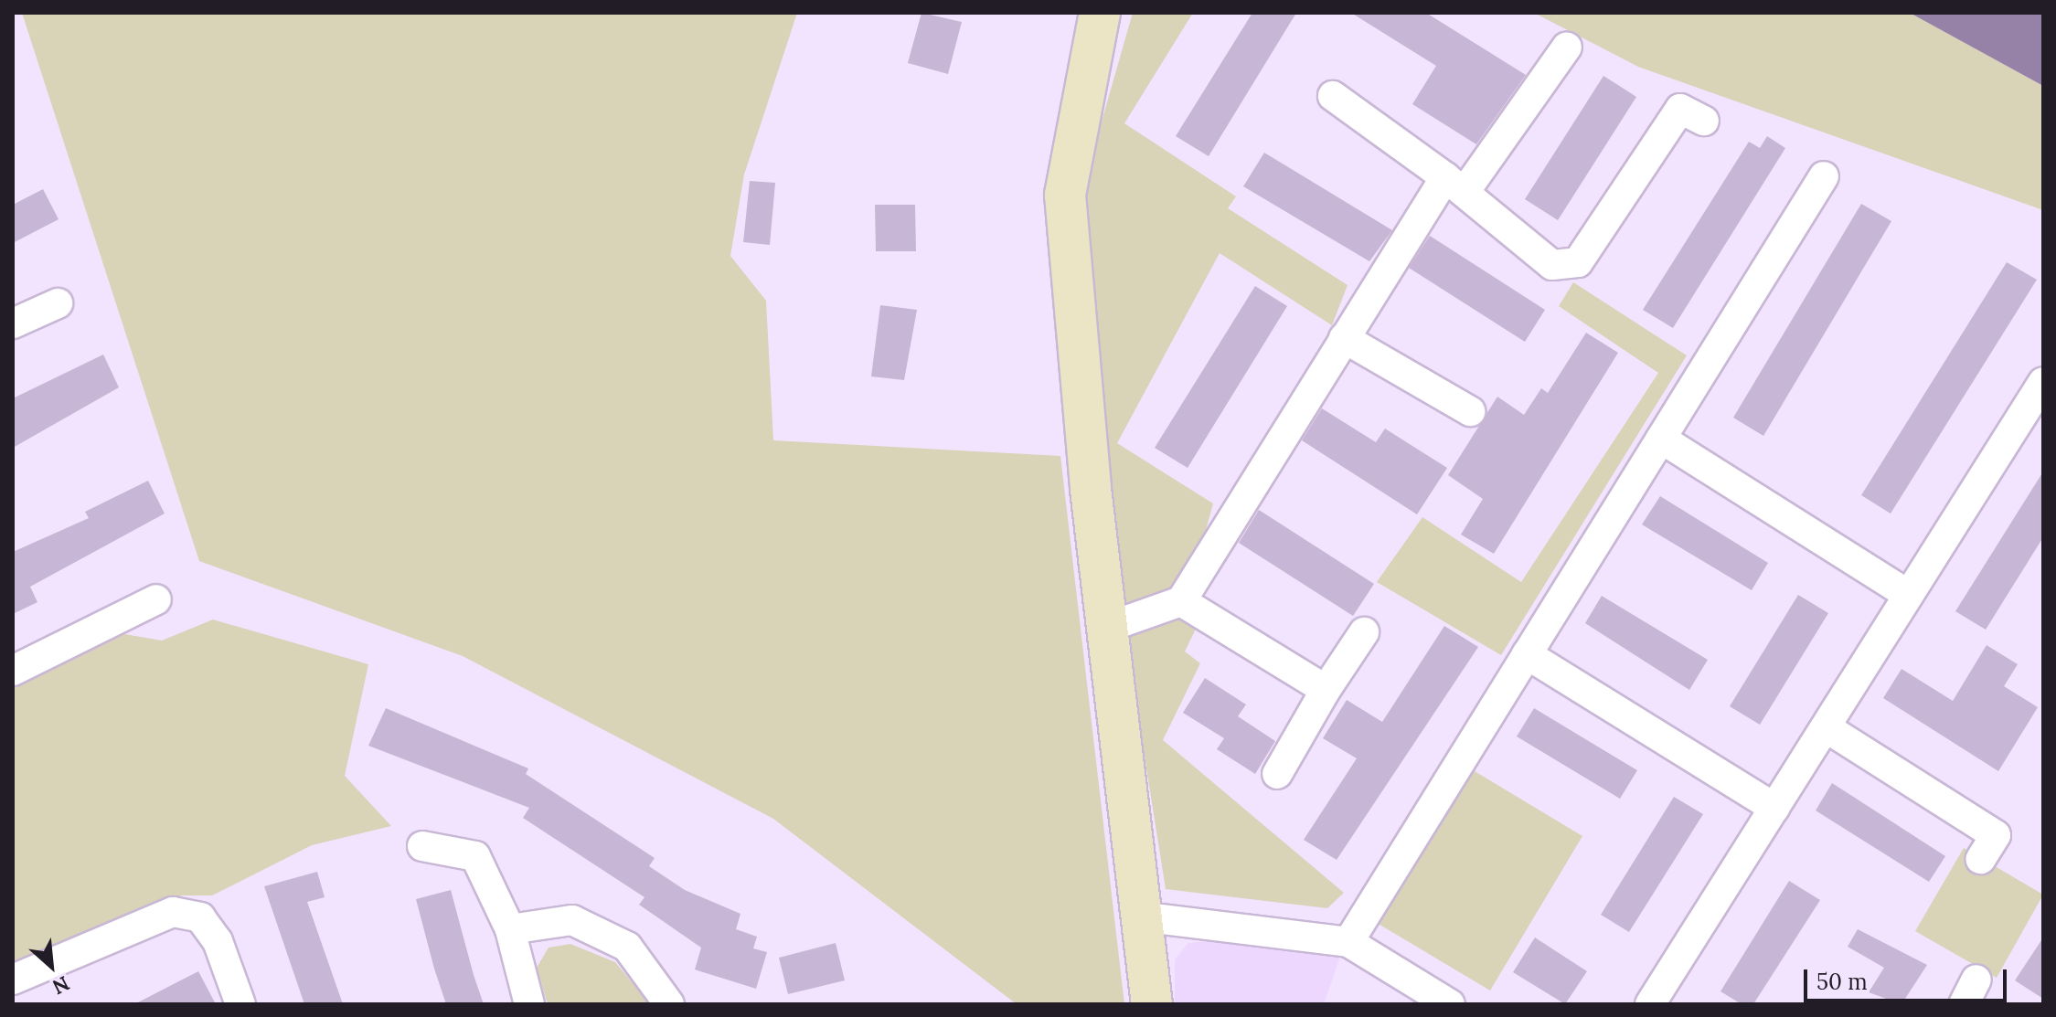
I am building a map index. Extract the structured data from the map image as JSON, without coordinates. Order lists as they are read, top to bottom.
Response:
{
  "scale_bar": "50 m",
  "north": "bottom right"
}
